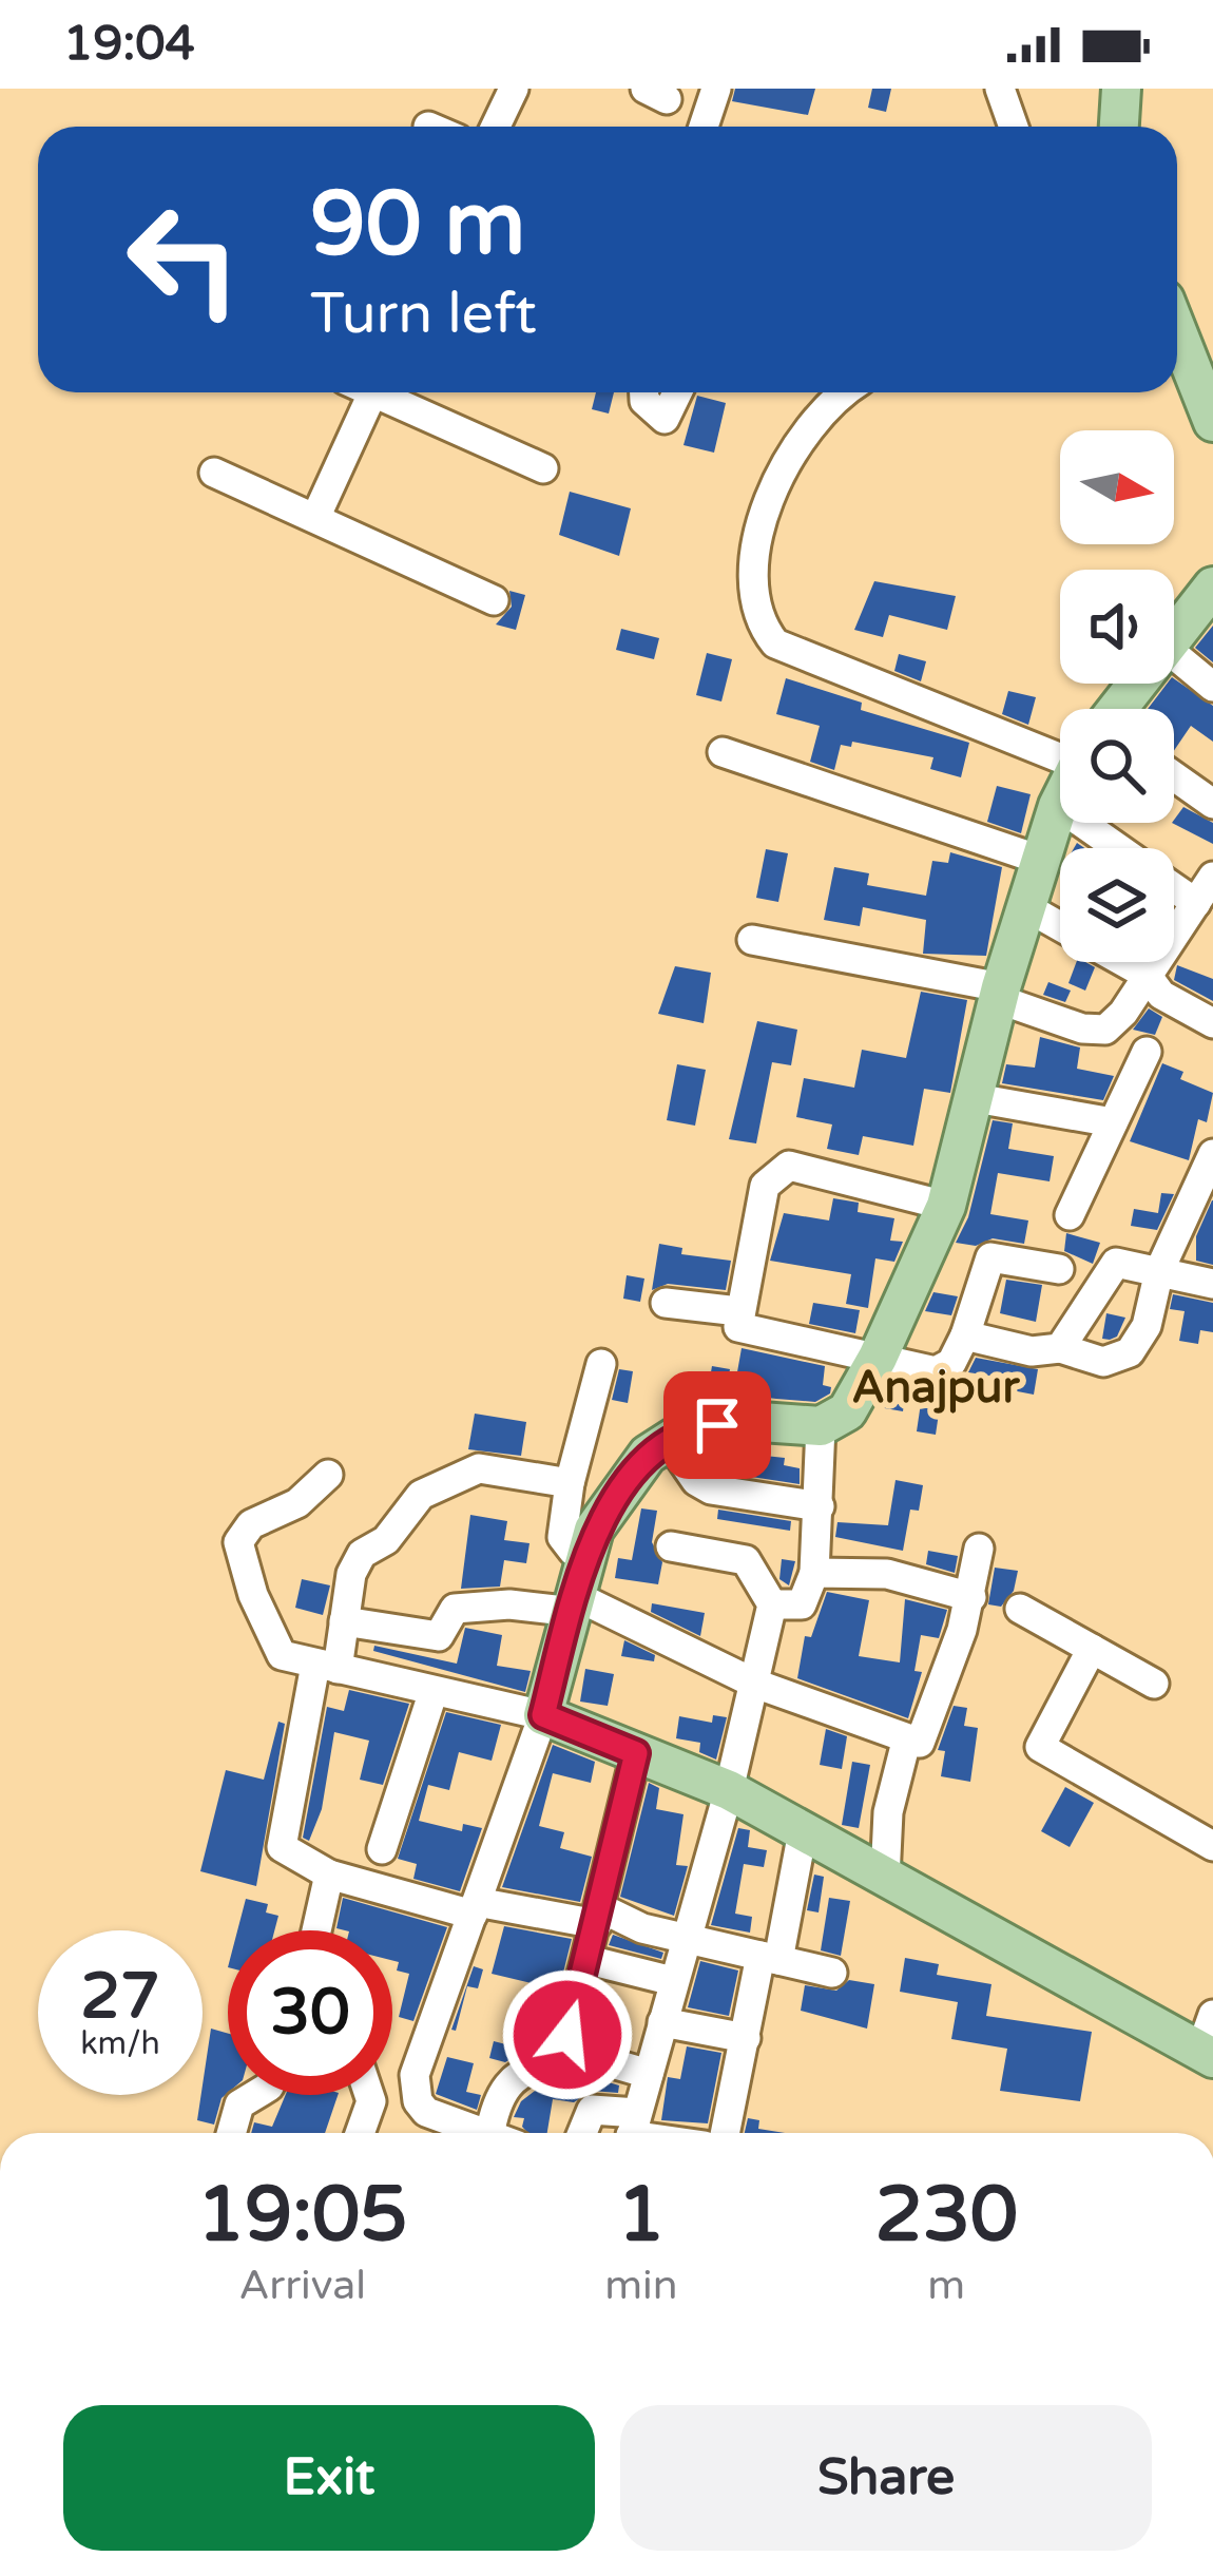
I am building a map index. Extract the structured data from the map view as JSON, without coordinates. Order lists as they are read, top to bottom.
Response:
{
  "districts": ["Anajpur"],
  "north": "right",
  "page": {
    "status": "19:04",
    "turn": ["90 m", "Turn left"],
    "speed": "27 km/h",
    "limit": "30",
    "eta": [
      "19:05",
      "Arrival",
      "1",
      "min",
      "230",
      "m"
    ],
    "buttons": ["Exit", "Share"]
  }
}
